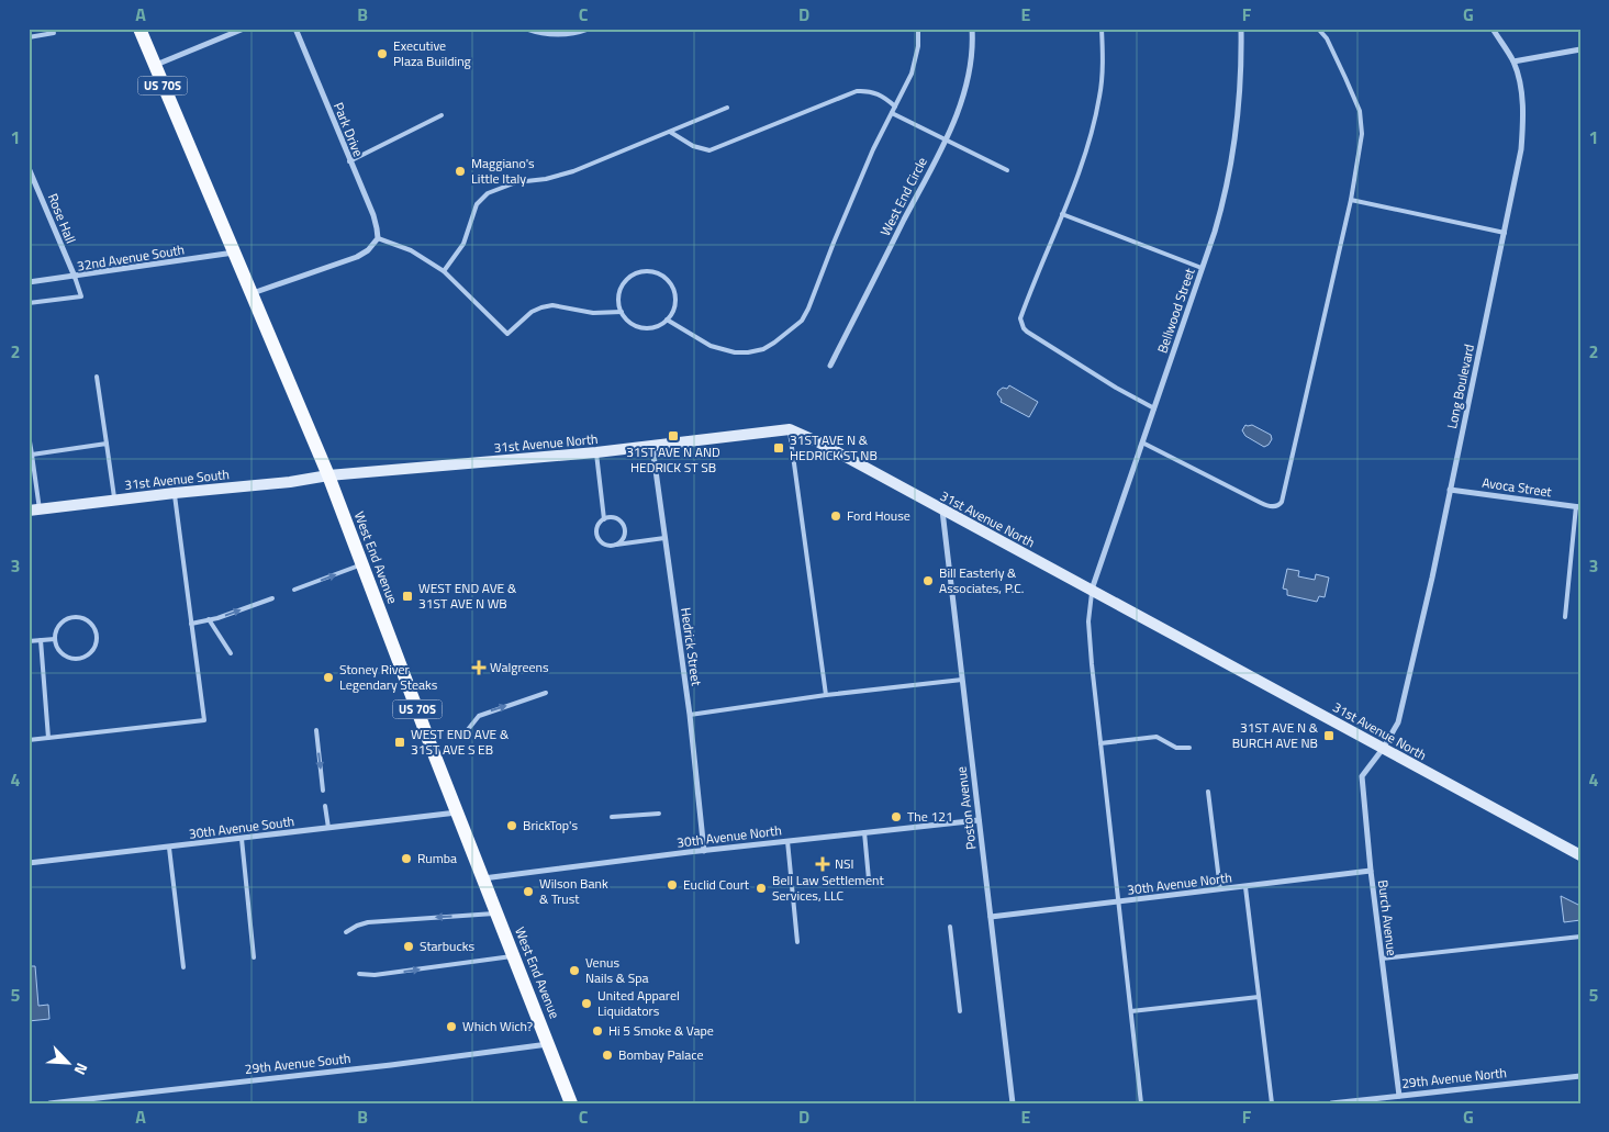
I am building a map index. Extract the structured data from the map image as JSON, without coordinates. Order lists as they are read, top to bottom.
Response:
{
  "streets": {
    "main road": [
      "US 70S",
      "31st Avenue North",
      "31st Avenue South",
      "West End Avenue"
    ],
    "street": [
      "Park Drive",
      "West End Circle",
      "Rose Hall",
      "32nd Avenue South",
      "Bellwood Street",
      "Long Boulevard",
      "Avoca Street",
      "Hedrick Street",
      "Poston Avenue",
      "30th Avenue South",
      "30th Avenue North",
      "Burch Avenue",
      "29th Avenue South",
      "29th Avenue North"
    ]
  },
  "crossings": [
    ["Rose Hall", "32nd Avenue South"],
    ["32nd Avenue South", "West End Avenue"],
    ["Bellwood Street", "31st Avenue North"],
    ["Long Boulevard", "31st Avenue North"],
    ["Long Boulevard", "Avoca Street"],
    ["Long Boulevard", "Burch Avenue"],
    ["31st Avenue North", "31st Avenue South"],
    ["31st Avenue North", "West End Avenue"],
    ["31st Avenue North", "Hedrick Street"],
    ["31st Avenue North", "Poston Avenue"],
    ["31st Avenue North", "Burch Avenue"],
    ["31st Avenue South", "West End Avenue"],
    ["West End Avenue", "30th Avenue South"],
    ["West End Avenue", "30th Avenue North"],
    ["West End Avenue", "29th Avenue South"],
    ["Hedrick Street", "30th Avenue North"],
    ["Poston Avenue", "30th Avenue North"],
    ["30th Avenue North", "Burch Avenue"],
    ["Burch Avenue", "29th Avenue North"]
  ],
  "places": {
    "other": [
      "Executive Plaza Building",
      "Maggiano's Little Italy",
      "Ford House",
      "Bill Easterly & Associates, P.C.",
      "Stoney River Legendary Steaks",
      "The 121",
      "BrickTop's",
      "Rumba",
      "Euclid Court",
      "Bell Law Settlement Services, LLC",
      "Wilson Bank & Trust",
      "Starbucks",
      "Venus Nails & Spa",
      "United Apparel Liquidators",
      "Which Wich?",
      "Hi 5 Smoke & Vape",
      "Bombay Palace"
    ],
    "transit": [
      "31ST AVE N AND HEDRICK ST SB",
      "31ST AVE N & HEDRICK ST NB",
      "WEST END AVE & 31ST AVE N WB",
      "31ST AVE N & BURCH AVE NB",
      "WEST END AVE & 31ST AVE S EB"
    ],
    "health": ["Walgreens", "NSI"]
  },
  "north": "bottom right",
  "grid": {
    "columns": [
      "A",
      "B",
      "C",
      "D",
      "E",
      "F",
      "G"
    ],
    "rows": [
      "1",
      "2",
      "3",
      "4",
      "5"
    ]
  }
}
